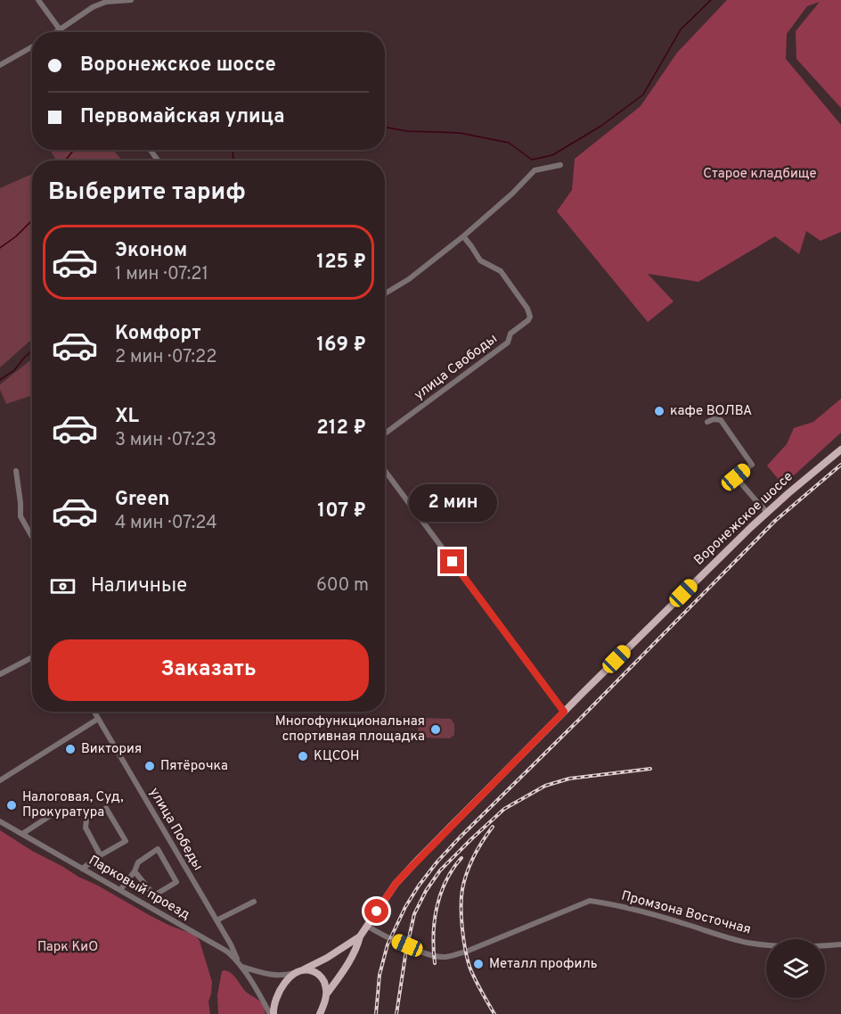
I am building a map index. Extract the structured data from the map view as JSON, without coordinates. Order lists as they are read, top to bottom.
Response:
{
  "streets": {
    "main road": ["Воронежское шоссе"],
    "street": [
      "улица Свободы",
      "улица Победы",
      "Парковый проезд",
      "Промзона Восточная"
    ]
  },
  "crossings": [
    ["Воронежское шоссе", "Парковый проезд"],
    ["Воронежское шоссе", "Промзона Восточная"],
    ["улица Победы", "Парковый проезд"]
  ],
  "parks": ["Старое кладбище", "Парк КиО"],
  "places": [
    "кафе ВОЛВА",
    "Многофункциональная спортивная площадка",
    "Виктория",
    "КЦСОН",
    "Пятёрочка",
    "Налоговая, Суд, Прокуратура",
    "Металл профиль"
  ],
  "page": {
    "banner": ["Воронежское шоссе", "Первомайская улица"],
    "heading": "Выберите тариф",
    "list": [
      {
        "name": "Эконом",
        "note": "1 мин · 07:21",
        "value": "125 ₽"
      },
      {
        "name": "Комфорт",
        "note": "2 мин · 07:22",
        "value": "169 ₽"
      },
      {
        "name": "XL",
        "note": "3 мин · 07:23",
        "value": "212 ₽"
      },
      {
        "name": "Green",
        "note": "4 мин · 07:24",
        "value": "107 ₽"
      }
    ],
    "bubble": "2 мин",
    "pay": ["Наличные", "600 m"],
    "buttons": "Заказать"
  }
}
